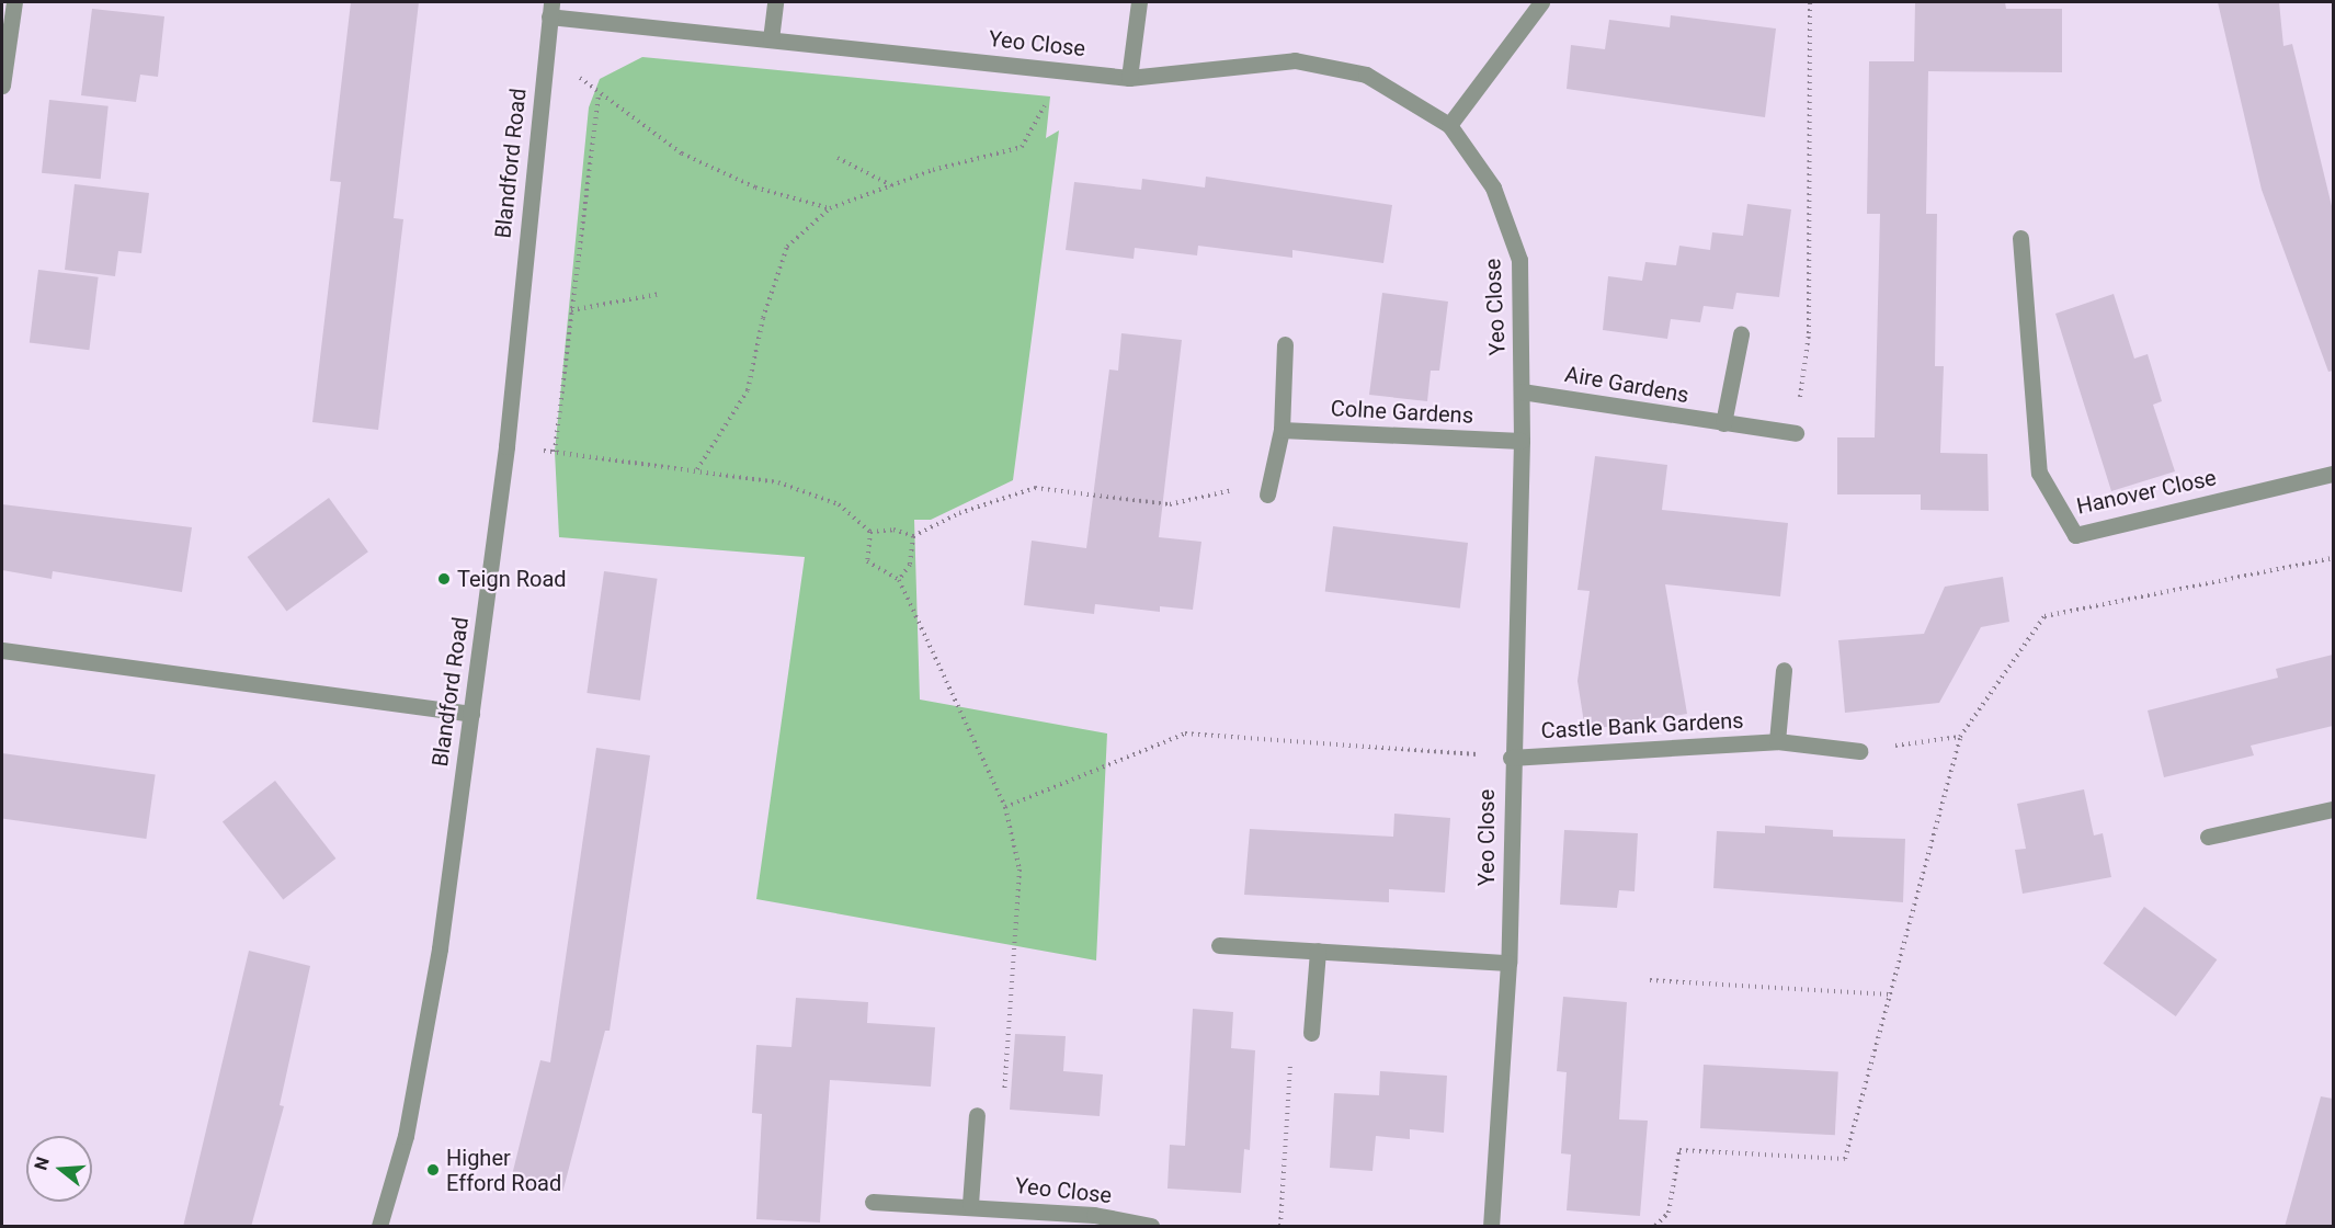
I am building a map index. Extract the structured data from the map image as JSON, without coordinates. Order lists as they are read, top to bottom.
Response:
{
  "streets": {
    "street": [
      "Yeo Close",
      "Blandford Road",
      "Aire Gardens",
      "Colne Gardens",
      "Hanover Close",
      "Castle Bank Gardens"
    ]
  },
  "crossings": [
    ["Yeo Close", "Blandford Road"],
    ["Yeo Close", "Aire Gardens"],
    ["Yeo Close", "Colne Gardens"],
    ["Yeo Close", "Castle Bank Gardens"]
  ],
  "places": ["Teign Road", "Higher Efford Road"],
  "north": "left"
}
